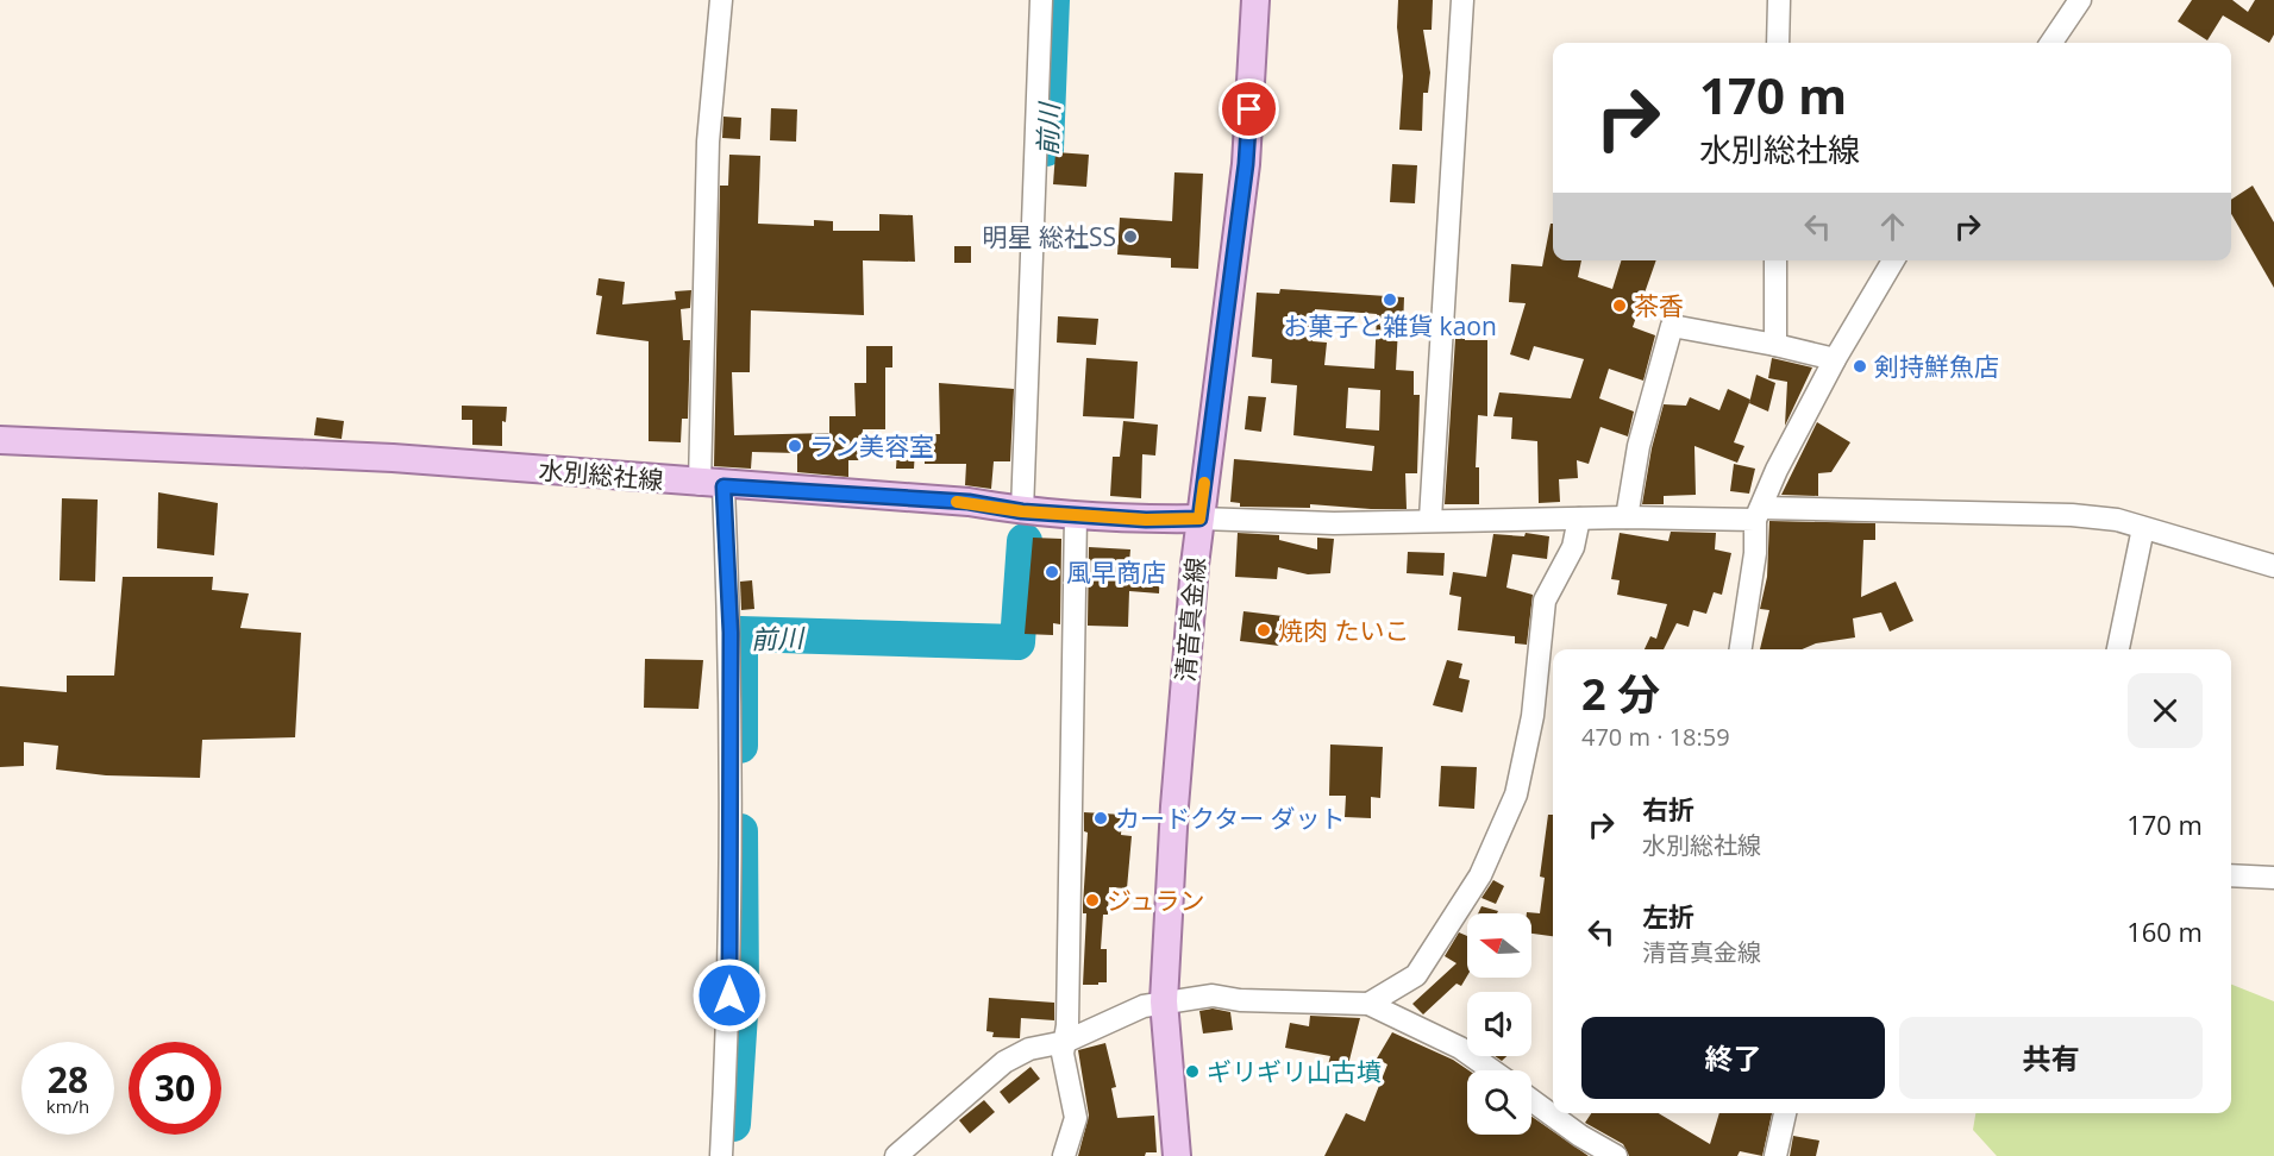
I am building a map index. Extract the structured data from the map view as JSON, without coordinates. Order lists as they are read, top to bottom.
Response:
{
  "streets": {
    "main road": ["水別総社線", "清音真金線"]
  },
  "crossings": [
    ["水別総社線", "清音真金線"]
  ],
  "water": ["前川"],
  "places": [
    "明星 総社SS",
    "お菓子と雑貨 kaon",
    "茶香",
    "剣持鮮魚店",
    "ラン美容室",
    "風早商店",
    "焼肉 たいこ",
    "カードクター ダット",
    "ジュラン",
    "ギリギリ山古墳"
  ],
  "north": "left",
  "page": {
    "turn": ["170 m", "水別総社線"],
    "heading": ["2 分", "470 m · 18:59"],
    "list": [
      {
        "name": "右折",
        "note": "水別総社線",
        "value": "170 m"
      },
      {
        "name": "左折",
        "note": "清音真金線",
        "value": "160 m"
      }
    ],
    "buttons": ["終了", "共有"],
    "speed": "28 km/h",
    "limit": "30"
  }
}
